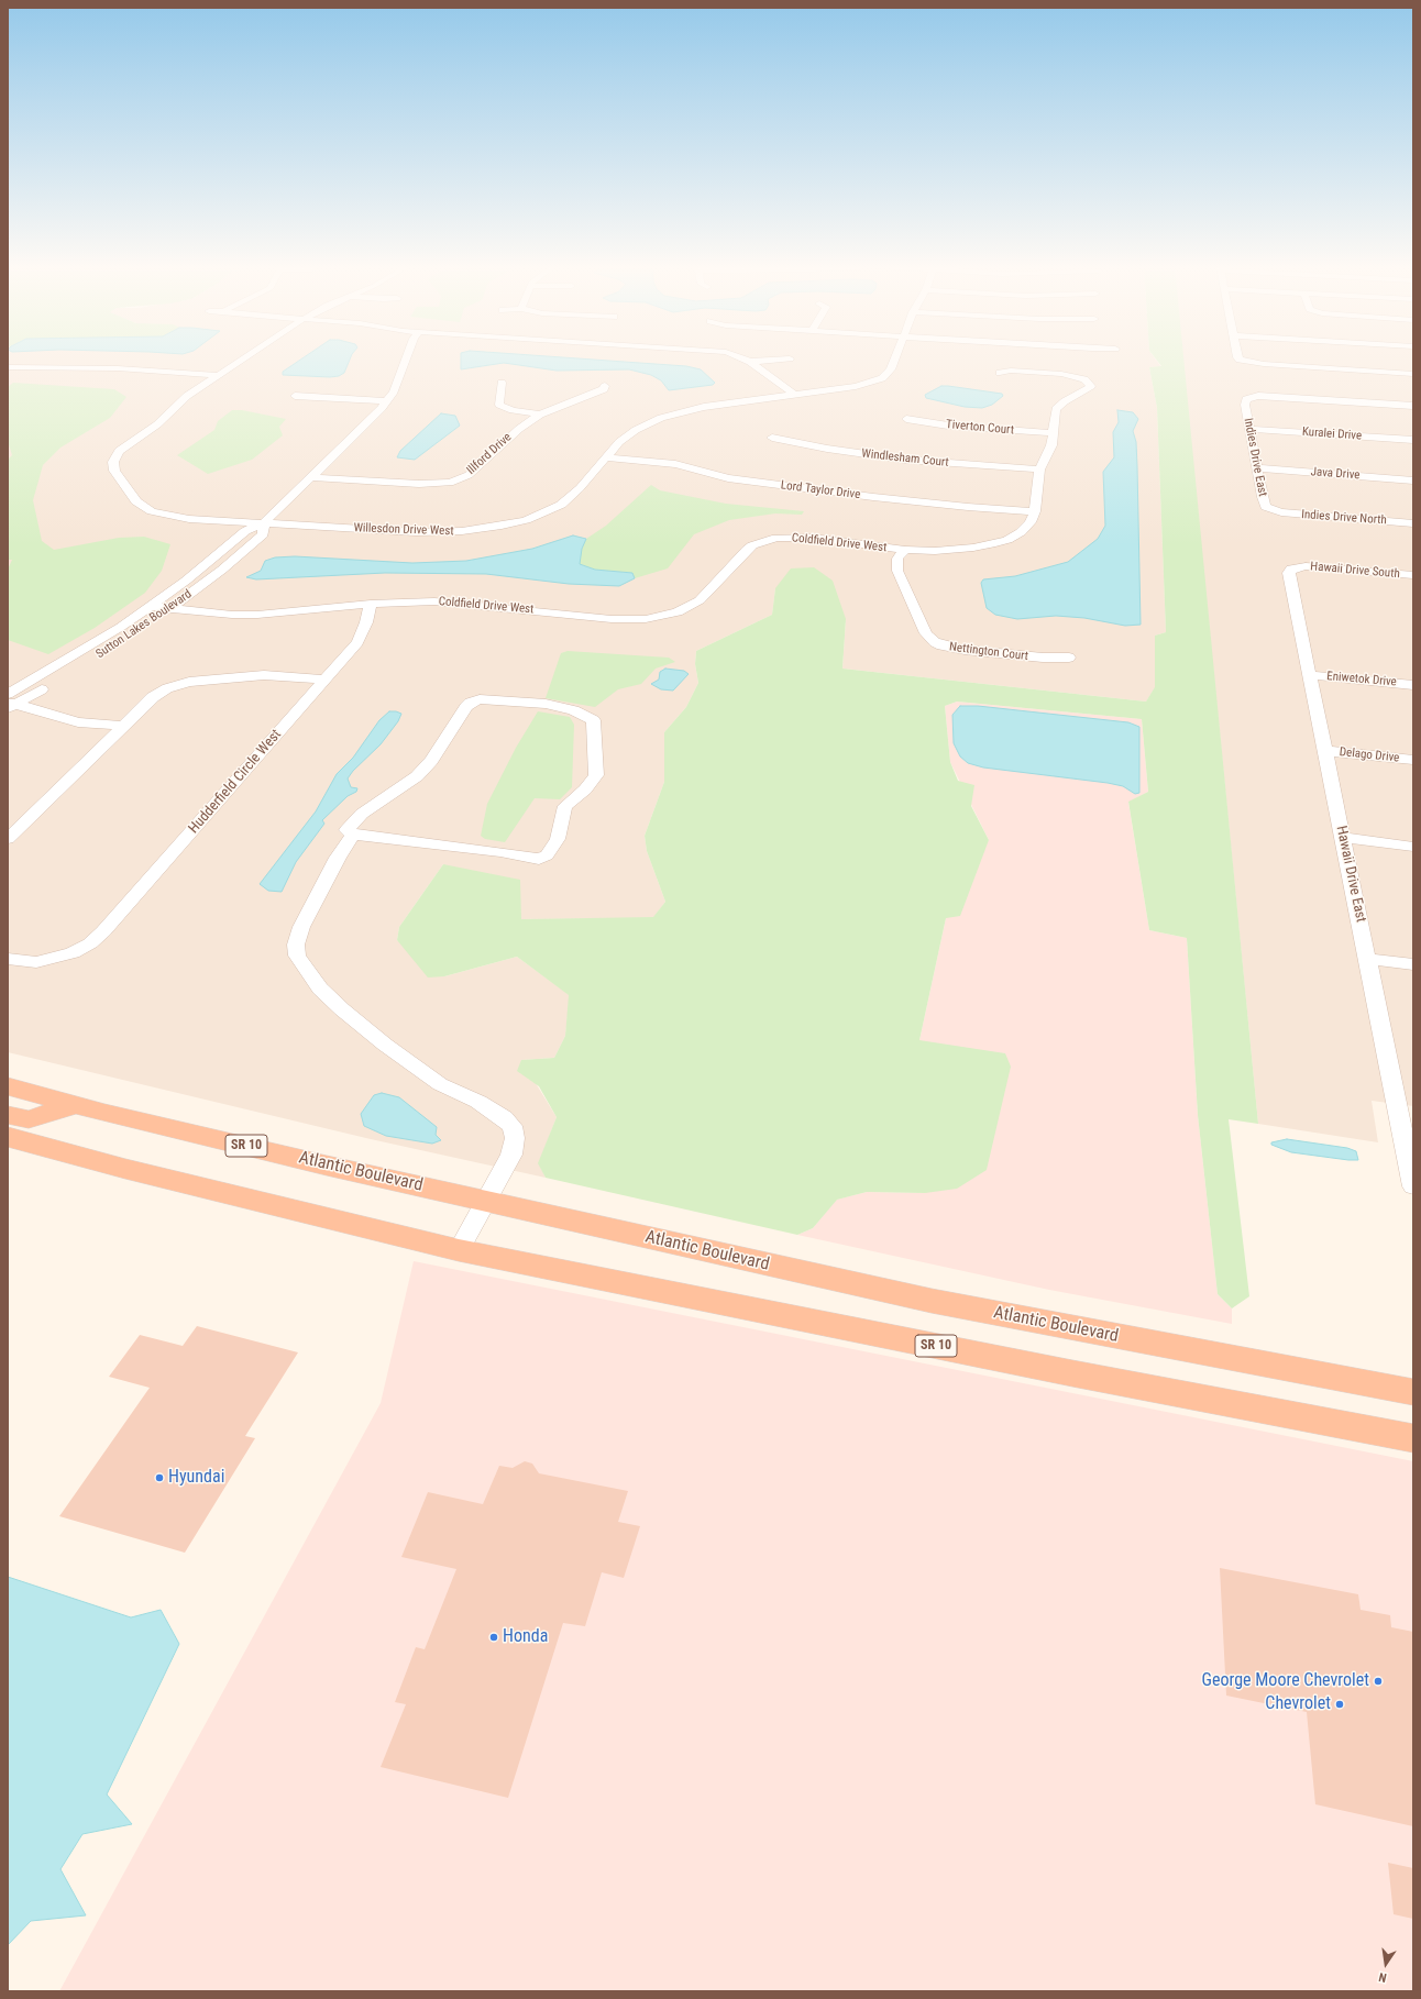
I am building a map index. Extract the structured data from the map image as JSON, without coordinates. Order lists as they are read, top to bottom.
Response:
{
  "streets": {
    "highway": ["SR 10", "Atlantic Boulevard"],
    "street": [
      "Tiverton Court",
      "Kuralei Drive",
      "Illford Drive",
      "Indies Drive East",
      "Windlesham Court",
      "Java Drive",
      "Lord Taylor Drive",
      "Indies Drive North",
      "Willesdon Drive West",
      "Coldfield Drive West",
      "Hawaii Drive South",
      "Sutton Lakes Boulevard",
      "Nettington Court",
      "Eniwetok Drive",
      "Delago Drive",
      "Hudderfield Circle West",
      "Hawaii Drive East"
    ]
  },
  "crossings": [
    ["Tiverton Court", "Coldfield Drive West"],
    ["Kuralei Drive", "Indies Drive East"],
    ["Illford Drive", "Sutton Lakes Boulevard"],
    ["Indies Drive East", "Java Drive"],
    ["Indies Drive East", "Indies Drive North"],
    ["Windlesham Court", "Coldfield Drive West"],
    ["Lord Taylor Drive", "Willesdon Drive West"],
    ["Lord Taylor Drive", "Coldfield Drive West"],
    ["Willesdon Drive West", "Sutton Lakes Boulevard"],
    ["Coldfield Drive West", "Sutton Lakes Boulevard"],
    ["Coldfield Drive West", "Nettington Court"],
    ["Coldfield Drive West", "Hudderfield Circle West"],
    ["Hawaii Drive South", "Hawaii Drive East"],
    ["Eniwetok Drive", "Hawaii Drive East"],
    ["Delago Drive", "Hawaii Drive East"]
  ],
  "places": [
    "Hyundai",
    "Honda",
    "George Moore Chevrolet",
    "Chevrolet"
  ],
  "north": "bottom"
}
